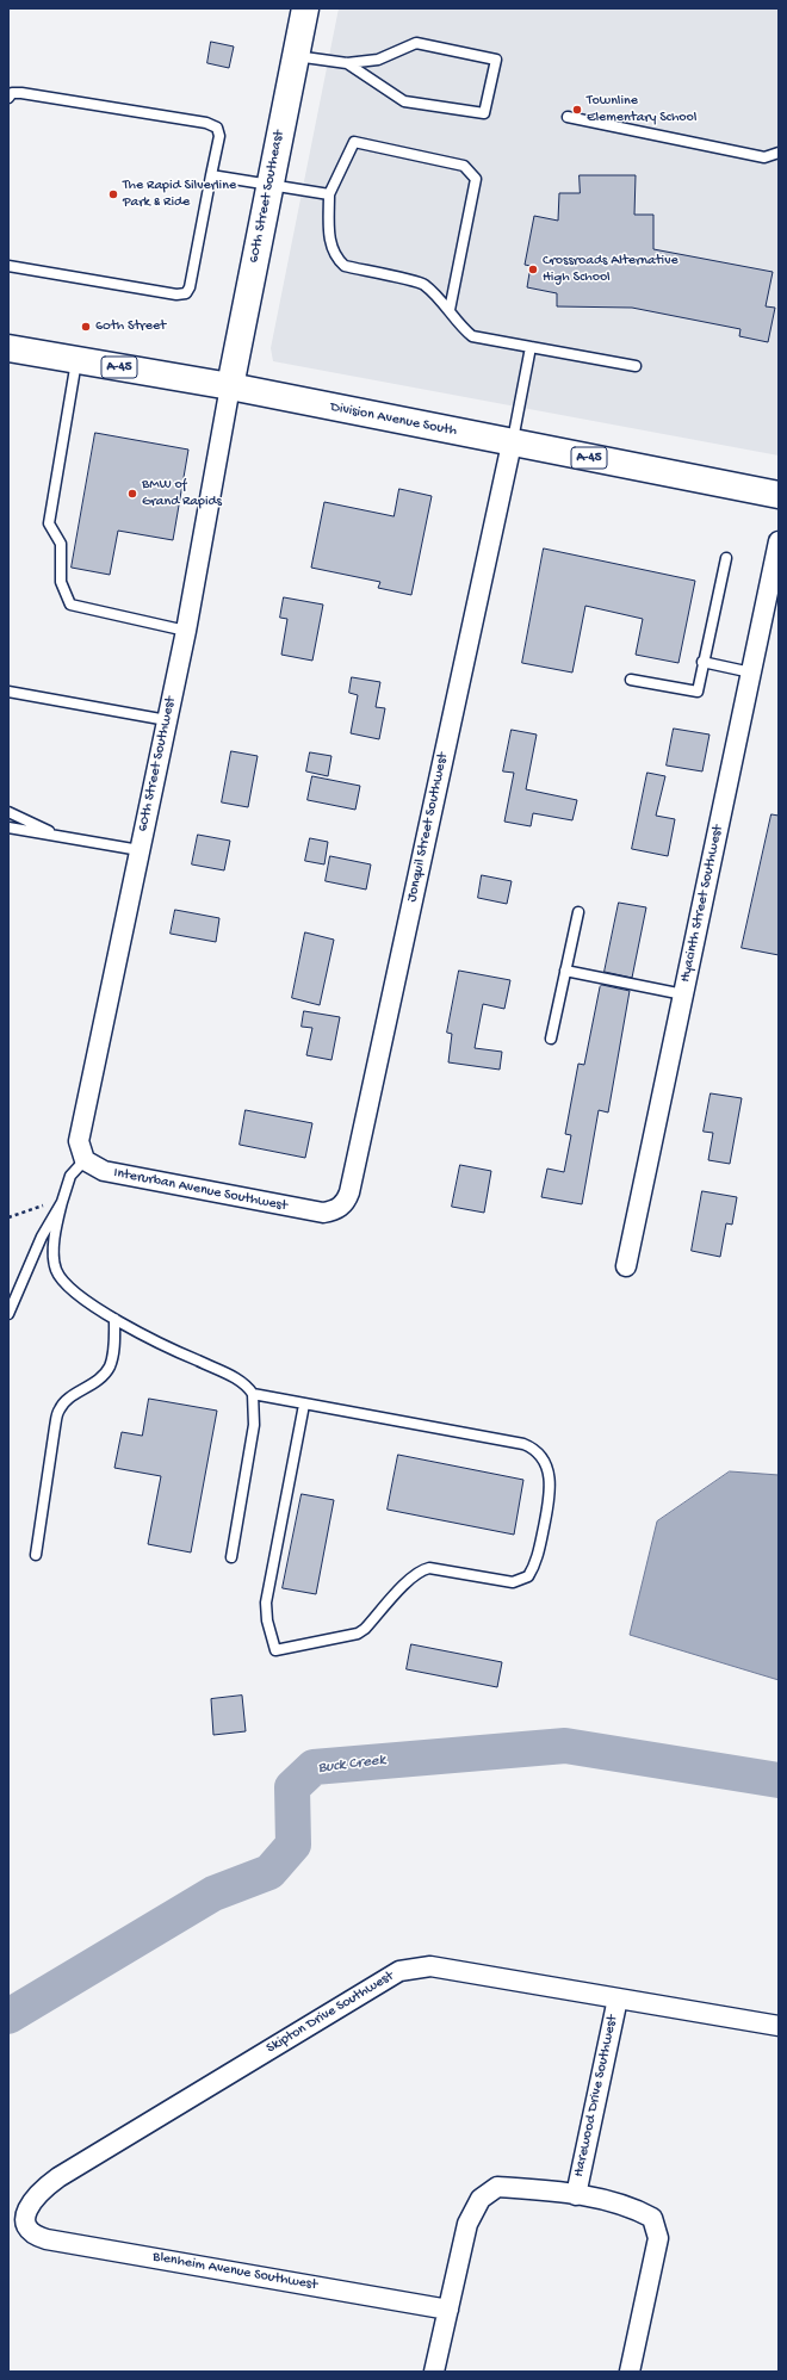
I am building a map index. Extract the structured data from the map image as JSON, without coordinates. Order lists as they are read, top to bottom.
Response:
{
  "streets": {
    "main road": ["60th Street Southeast", "A-45", "Division Avenue South"],
    "street": [
      "60th Street Southwest",
      "Jonquil Street Southwest",
      "Hyacinth Street Southwest",
      "Interurban Avenue Southwest",
      "Skipton Drive Southwest",
      "Harewood Drive Southwest",
      "Blenheim Avenue Southwest"
    ]
  },
  "crossings": [
    ["60th Street Southeast", "Division Avenue South"],
    ["60th Street Southeast", "60th Street Southwest"],
    ["Division Avenue South", "60th Street Southwest"],
    ["Division Avenue South", "Jonquil Street Southwest"],
    ["60th Street Southwest", "Interurban Avenue Southwest"],
    ["Jonquil Street Southwest", "Interurban Avenue Southwest"],
    ["Skipton Drive Southwest", "Harewood Drive Southwest"],
    ["Skipton Drive Southwest", "Blenheim Avenue Southwest"]
  ],
  "water": ["Buck Creek"],
  "places": [
    "Townline Elementary School",
    "The Rapid Silverline Park & Ride",
    "Crossroads Alternative High School",
    "60th Street",
    "BMW of Grand Rapids"
  ]
}
